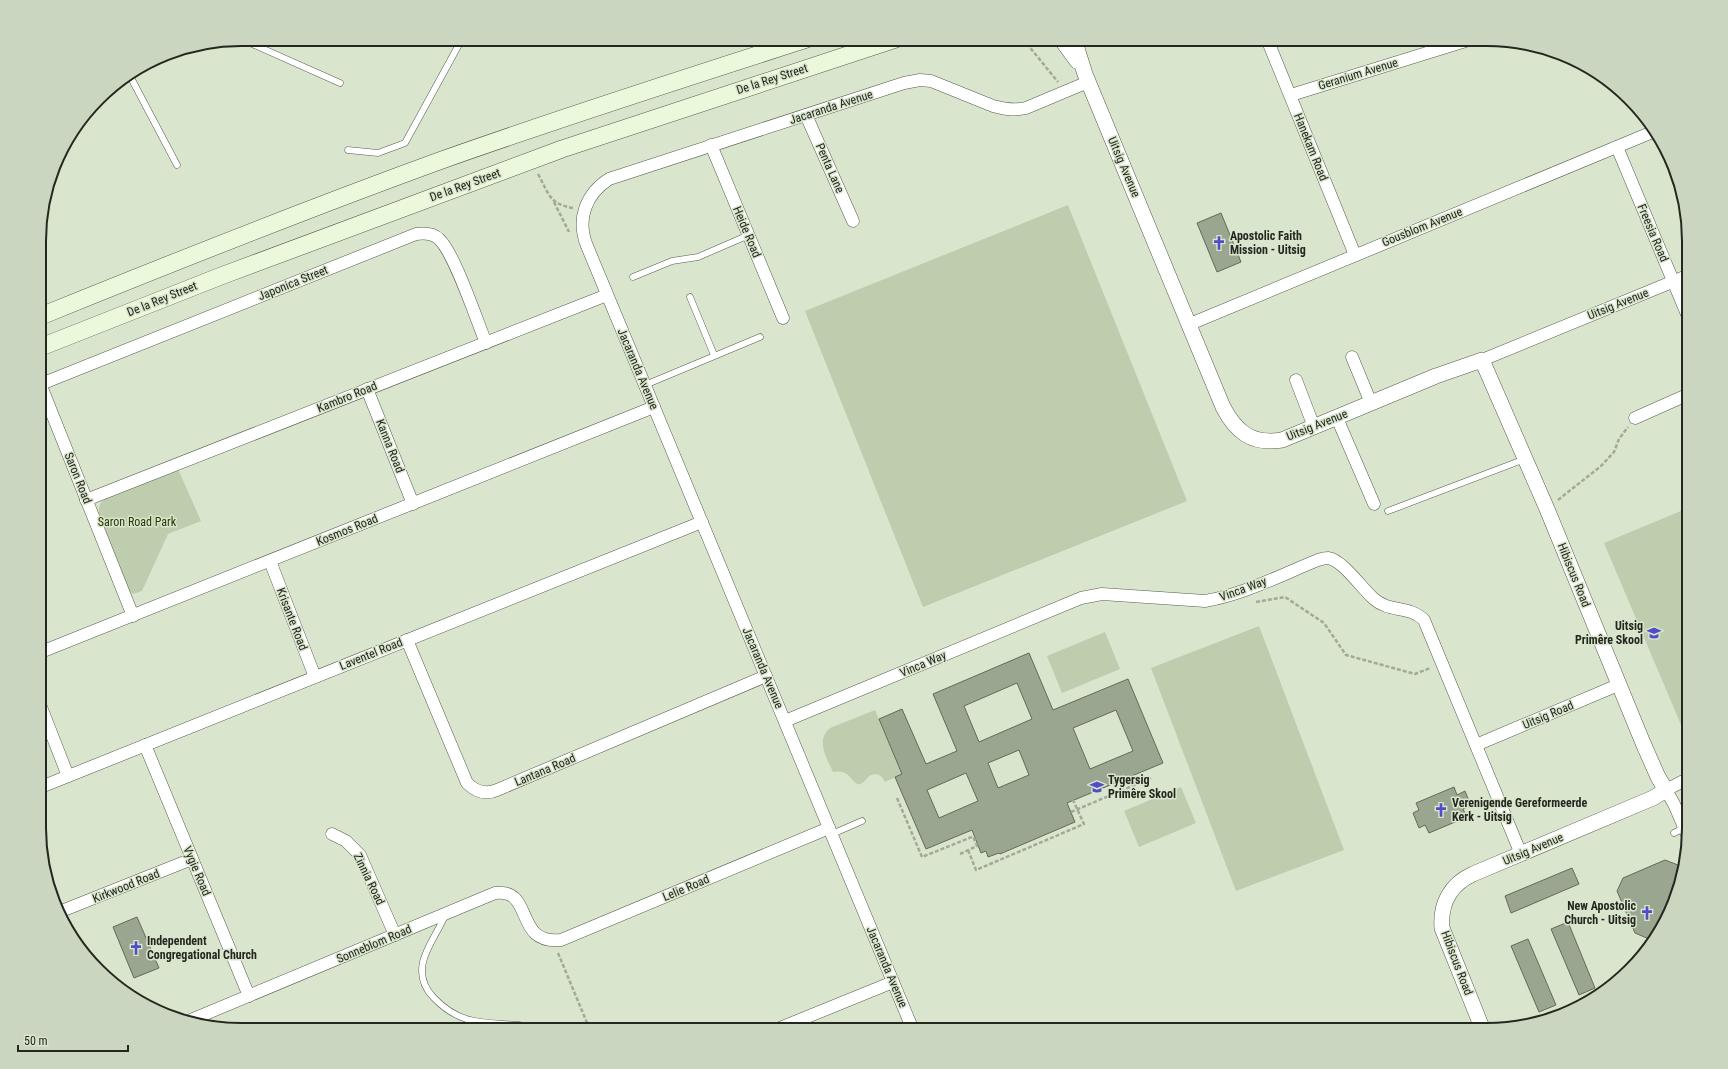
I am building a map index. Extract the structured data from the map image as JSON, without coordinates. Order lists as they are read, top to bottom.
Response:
{
  "streets": {
    "main road": ["De la Rey Street"],
    "street": [
      "Geranium Avenue",
      "Jacaranda Avenue",
      "Hanekam Road",
      "Uitsig Avenue",
      "Penta Lane",
      "Gousblom Avenue",
      "Heide Road",
      "Freesia Road",
      "Japonica Street",
      "Kambro Road",
      "Kanna Road",
      "Saron Road",
      "Kosmos Road",
      "Hibiscus Road",
      "Vinca Way",
      "Krisante Road",
      "Laventel Road",
      "Uitsig Road",
      "Lantana Road",
      "Vygie Road",
      "Zinnia Road",
      "Kirkwood Road",
      "Lelie Road",
      "Sonneblom Road"
    ]
  },
  "crossings": [
    ["Geranium Avenue", "Hanekam Road"],
    ["Jacaranda Avenue", "Uitsig Avenue"],
    ["Jacaranda Avenue", "Penta Lane"],
    ["Jacaranda Avenue", "Heide Road"],
    ["Jacaranda Avenue", "Kambro Road"],
    ["Jacaranda Avenue", "Kosmos Road"],
    ["Jacaranda Avenue", "Vinca Way"],
    ["Jacaranda Avenue", "Laventel Road"],
    ["Jacaranda Avenue", "Lantana Road"],
    ["Jacaranda Avenue", "Lelie Road"],
    ["Hanekam Road", "Gousblom Avenue"],
    ["Uitsig Avenue", "Gousblom Avenue"],
    ["Uitsig Avenue", "Freesia Road"],
    ["Uitsig Avenue", "Hibiscus Road"],
    ["Uitsig Avenue", "Vinca Way"],
    ["Gousblom Avenue", "Freesia Road"],
    ["Japonica Street", "Kambro Road"],
    ["Kambro Road", "Kanna Road"],
    ["Kambro Road", "Saron Road"],
    ["Kanna Road", "Kosmos Road"],
    ["Saron Road", "Kosmos Road"],
    ["Kosmos Road", "Krisante Road"],
    ["Hibiscus Road", "Uitsig Road"],
    ["Vinca Way", "Uitsig Road"],
    ["Krisante Road", "Laventel Road"],
    ["Laventel Road", "Lantana Road"],
    ["Laventel Road", "Vygie Road"],
    ["Vygie Road", "Kirkwood Road"],
    ["Vygie Road", "Sonneblom Road"],
    ["Zinnia Road", "Sonneblom Road"],
    ["Lelie Road", "Sonneblom Road"]
  ],
  "parks": ["Saron Road Park"],
  "places": {
    "church": [
      "Apostolic Faith Mission - Uitsig",
      "Verenigende Gereformeerde Kerk - Uitsig",
      "New Apostolic Church - Uitsig",
      "Independent Congregational Church"
    ],
    "school or university": ["Uitsig Primêre Skool", "Tygersig Primêre Skool"]
  },
  "scale_bar": "50 m"
}
